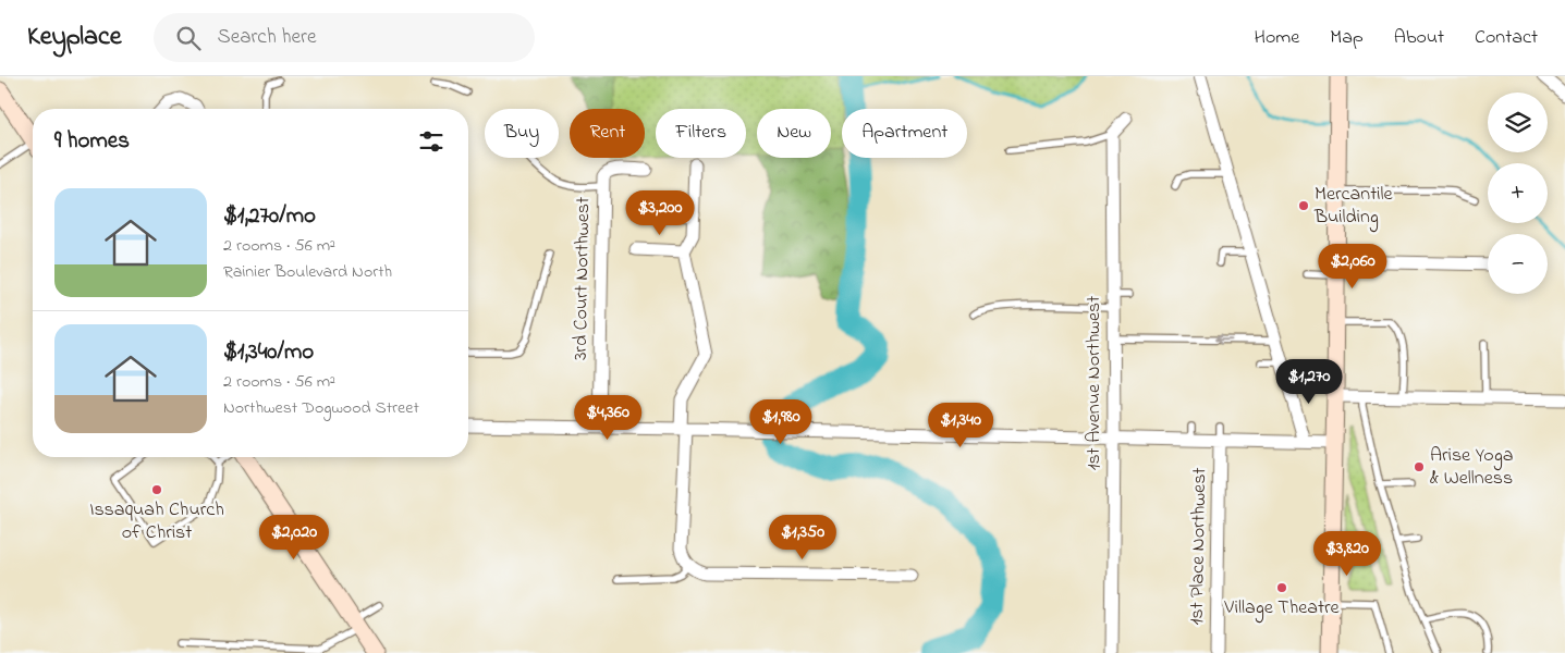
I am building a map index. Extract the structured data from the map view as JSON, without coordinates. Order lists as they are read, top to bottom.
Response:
{
  "streets": {
    "street": ["3rd Court Northwest", "1st Avenue Northwest", "1st Place Northwest"]
  },
  "places": [
    "Mercantile Building",
    "Arise Yoga & Wellness",
    "Issaquah Church of Christ",
    "Village Theatre"
  ],
  "page": {
    "header": "Keyplace",
    "search": "Search here",
    "nav": [
      "Home",
      "Map",
      "About",
      "Contact"
    ],
    "map_buttons": ["+", "−"],
    "chip": [
      "Buy",
      "Rent",
      "Filters",
      "New",
      "Apartment"
    ],
    "heading": "9 homes",
    "list": [
      {
        "name": "$1,270/mo",
        "note": "2 rooms · 56 m² · Rainier Boulevard North"
      },
      {
        "name": "$1,340/mo",
        "note": "2 rooms · 56 m² · Northwest Dogwood Street"
      }
    ],
    "price": [
      "$3,200",
      "$2,060",
      "$1,270",
      "$4,360",
      "$1,980",
      "$1,340",
      "$2,020",
      "$1,350",
      "$3,820"
    ]
  }
}
